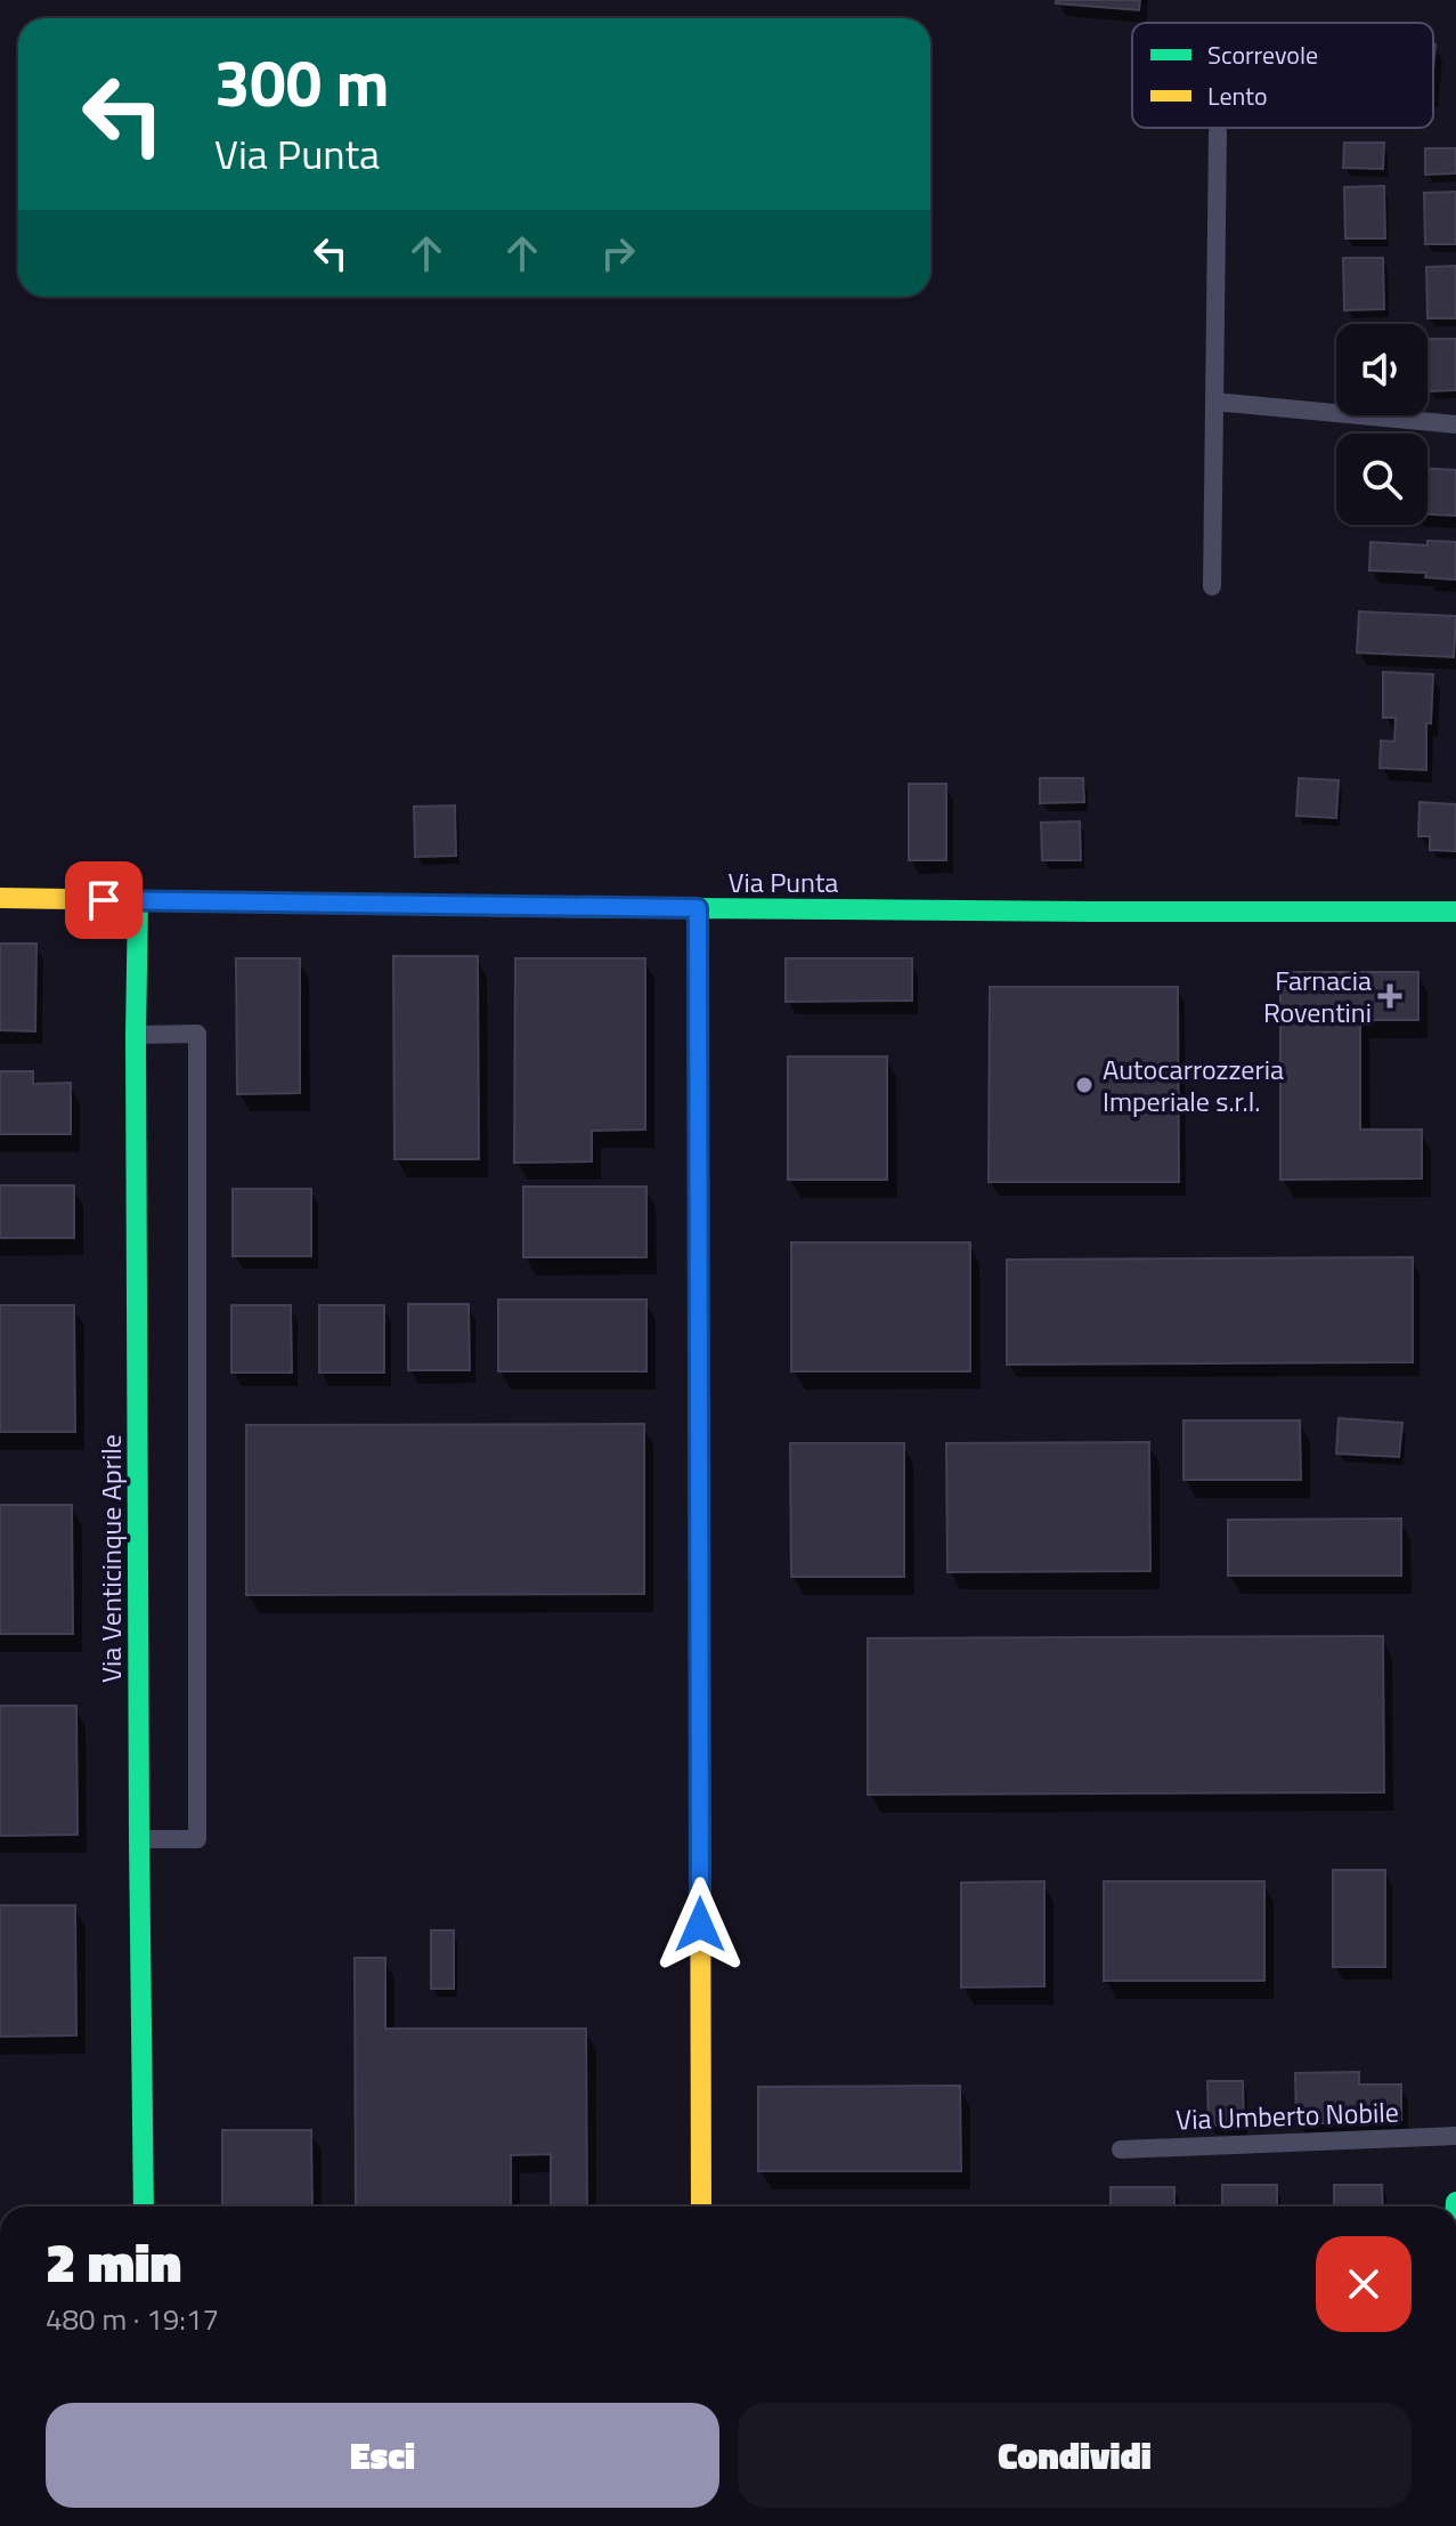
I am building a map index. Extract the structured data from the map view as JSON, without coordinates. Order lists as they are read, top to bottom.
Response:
{
  "streets": {
    "street": ["Via Punta", "Via Venticinque Aprile", "Via Umberto Nobile"]
  },
  "crossings": [
    ["Via Punta", "Via Venticinque Aprile"]
  ],
  "places": {
    "health": ["Farnacia Roventini"],
    "other": ["Autocarrozzeria Imperiale s.r.l."]
  },
  "legend": ["Scorrevole", "Lento"],
  "page": {
    "turn": ["300 m", "Via Punta"],
    "heading": ["2 min", "480 m · 19:17"],
    "buttons": ["Esci", "Condividi"]
  }
}
